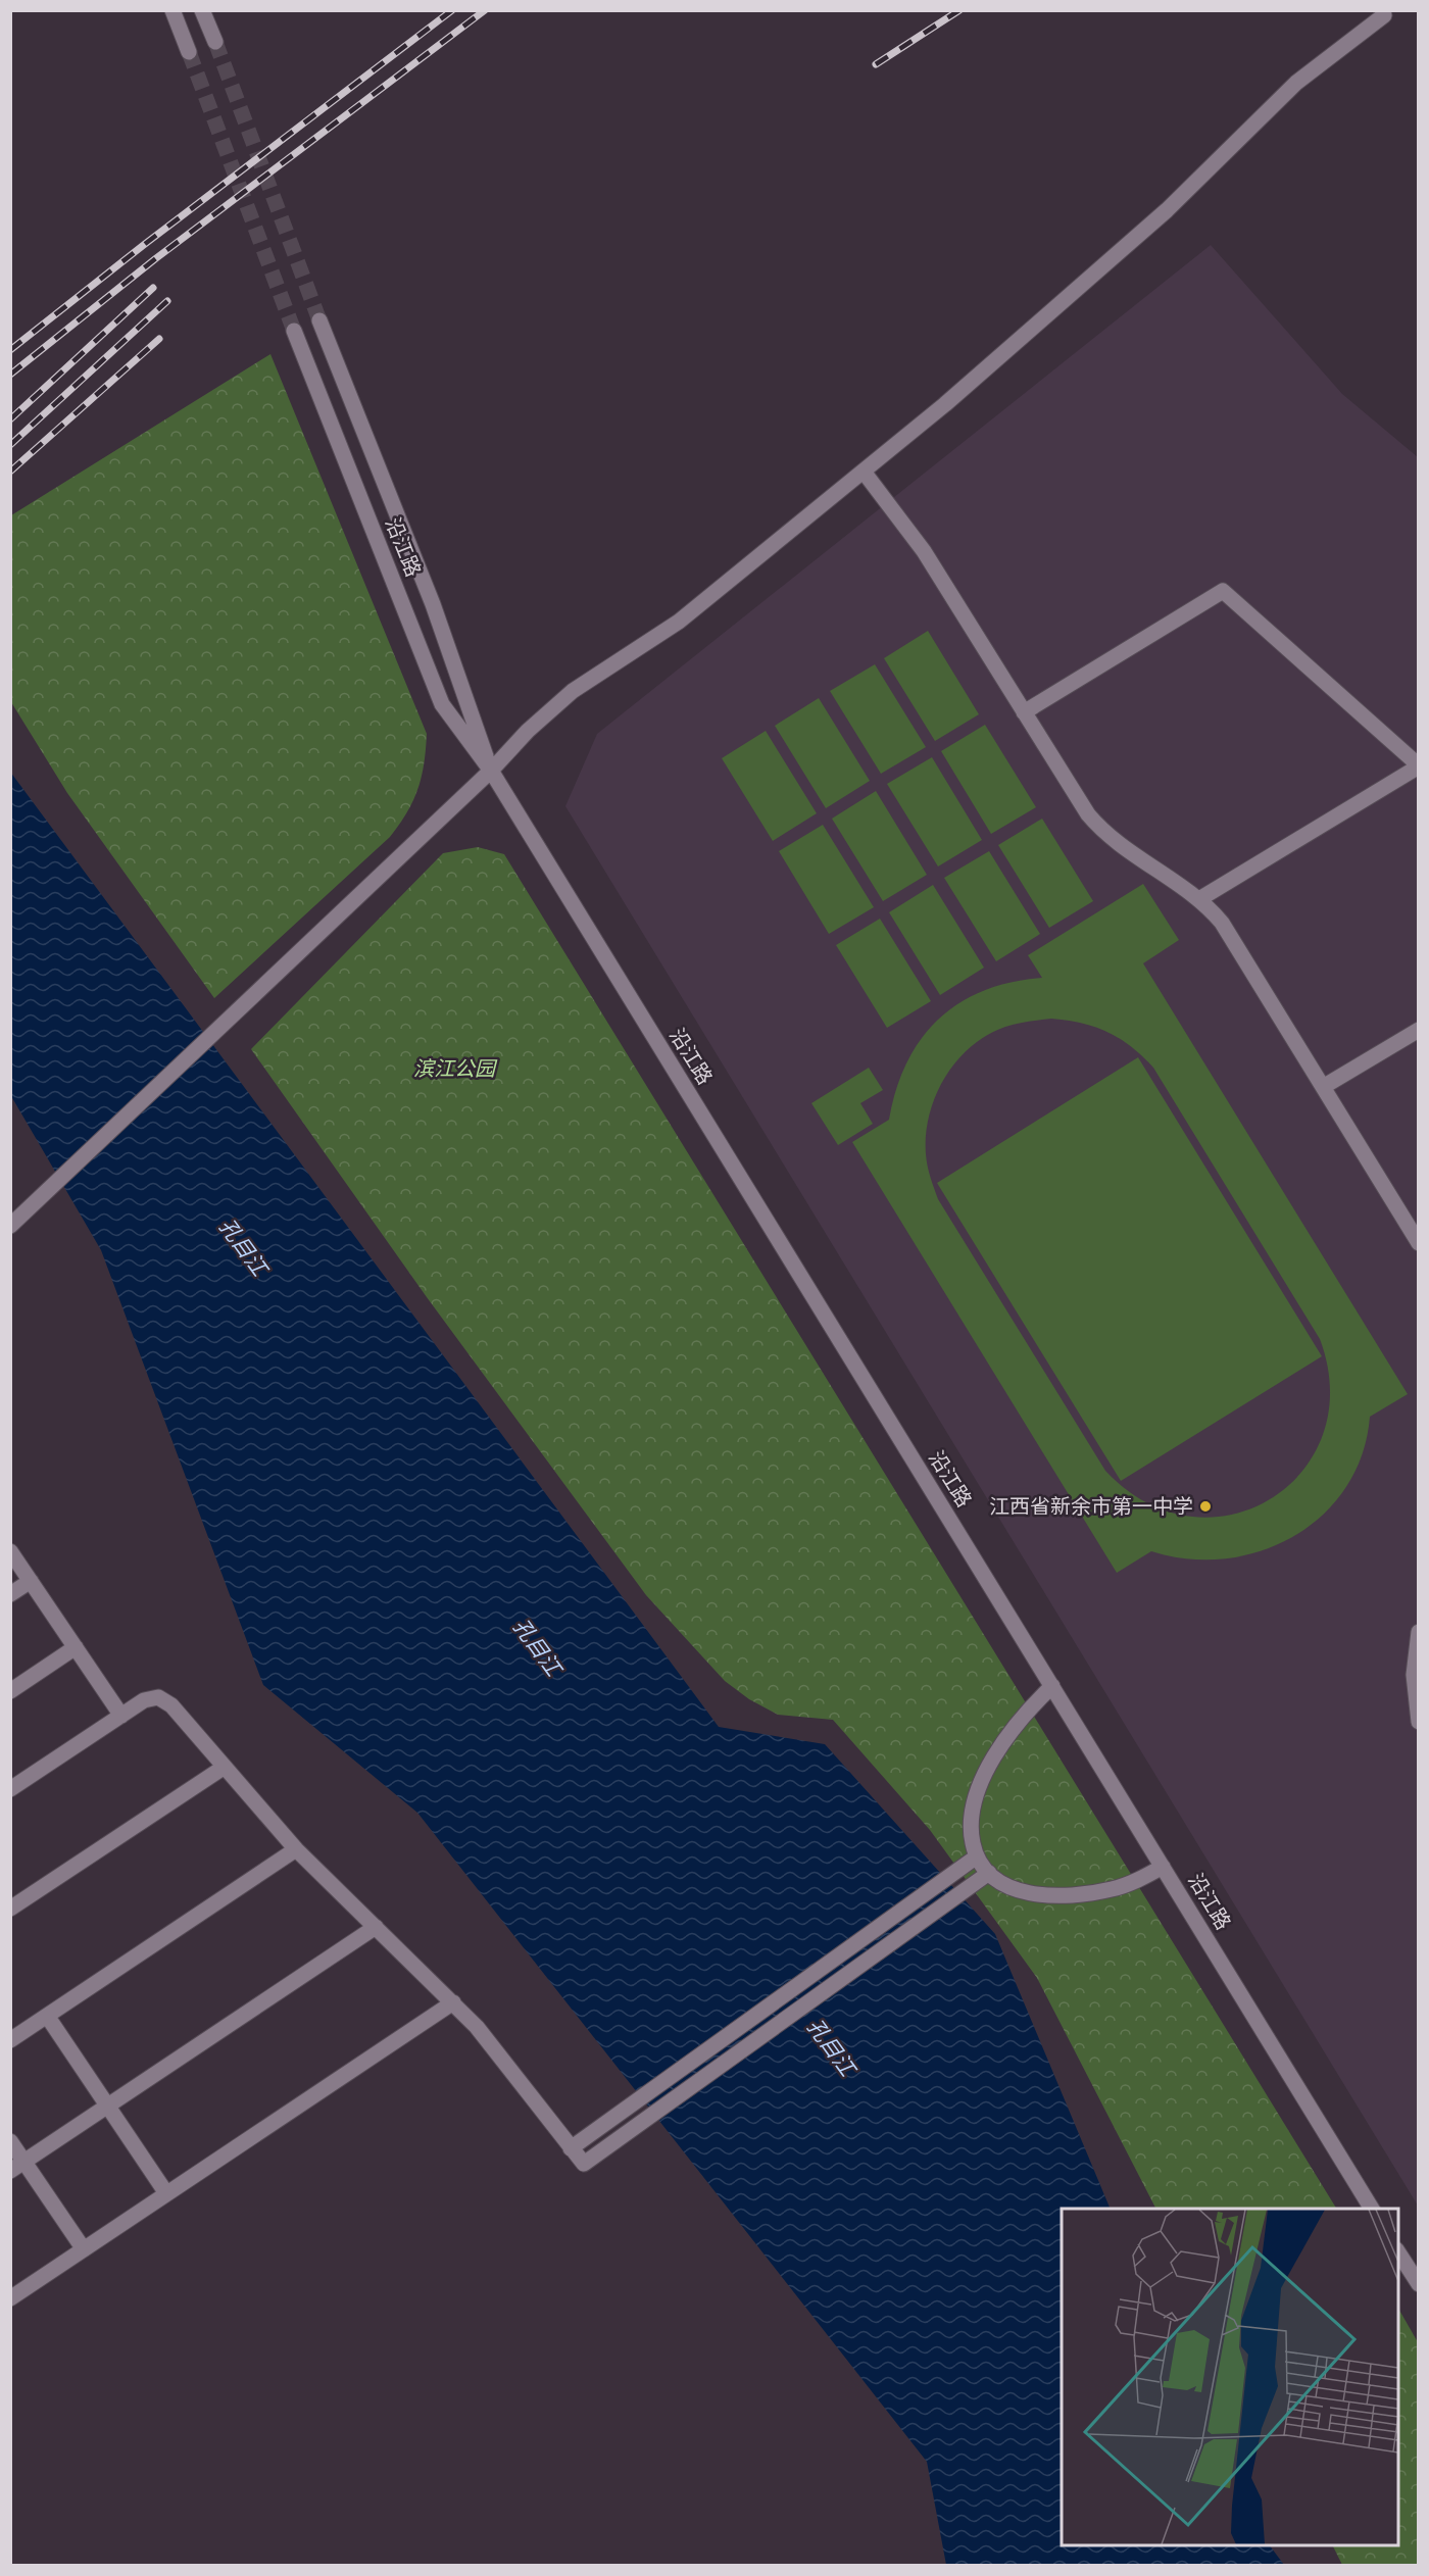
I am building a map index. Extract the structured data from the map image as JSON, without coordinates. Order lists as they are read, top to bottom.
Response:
{
  "streets": {
    "street": ["沿江路"]
  },
  "water": ["孔目江"],
  "parks": ["滨江公园"],
  "places": ["江西省新余市第一中学"]
}
